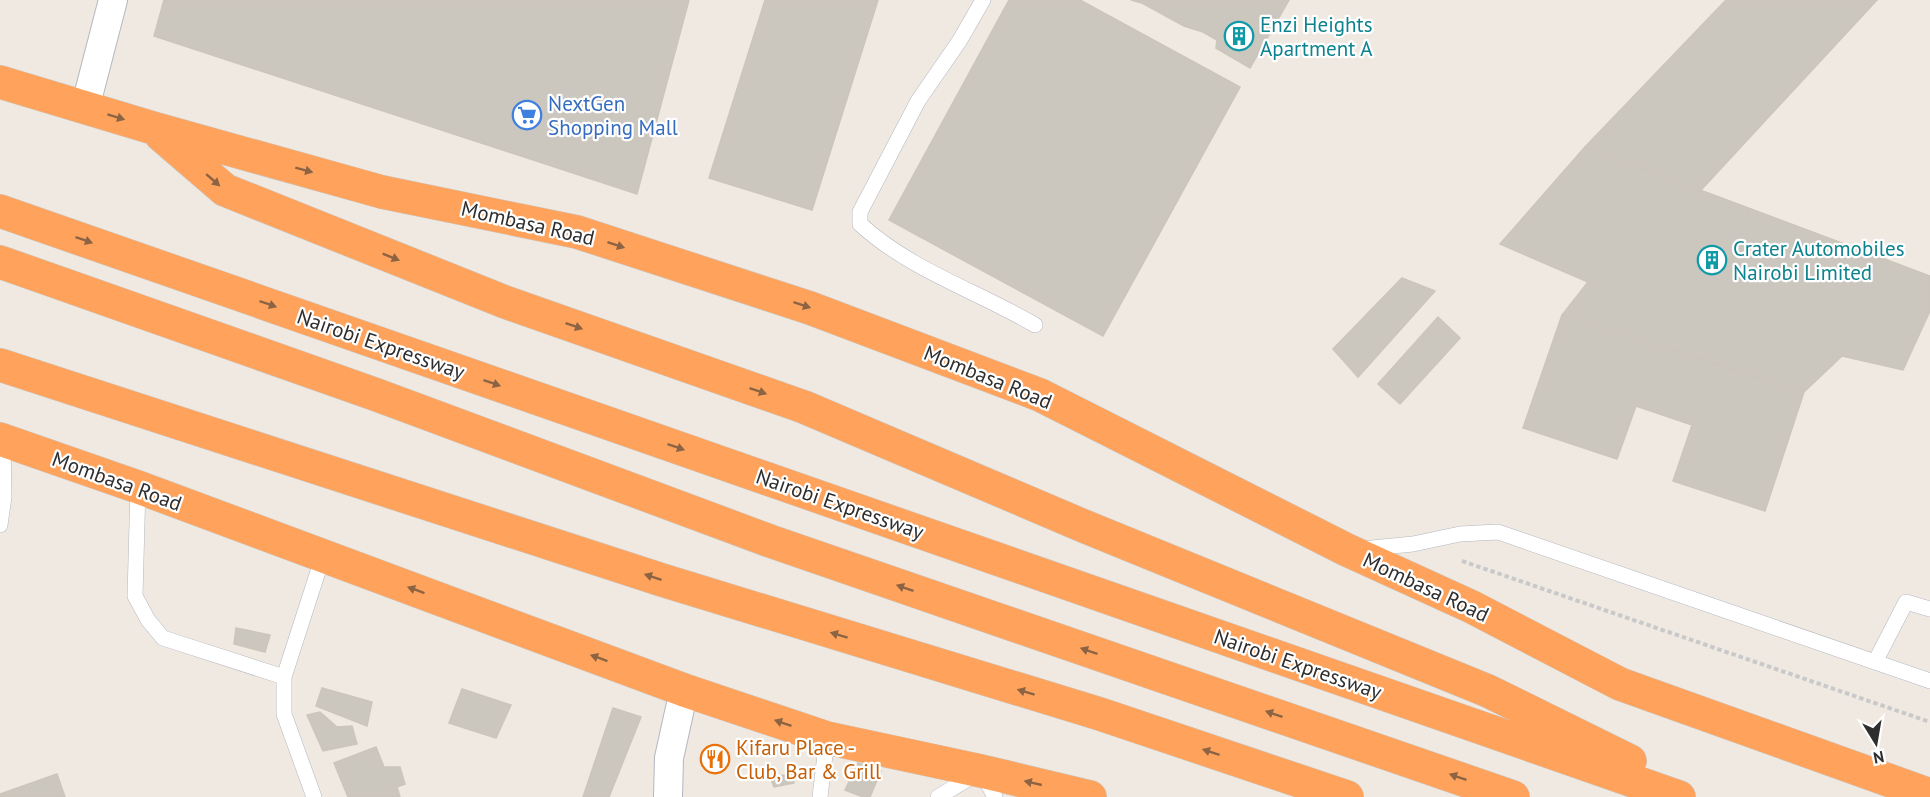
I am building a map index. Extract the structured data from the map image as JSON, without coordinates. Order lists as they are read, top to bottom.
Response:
{
  "streets": {
    "highway": ["Mombasa Road", "Nairobi Expressway"]
  },
  "places": {
    "building": ["Enzi Heights Apartment A", "Crater Automobiles Nairobi Limited"],
    "supermarket": ["NextGen Shopping Mall"],
    "restaurant": ["Kifaru Place - Club, Bar & Grill"]
  },
  "north": "bottom"
}
